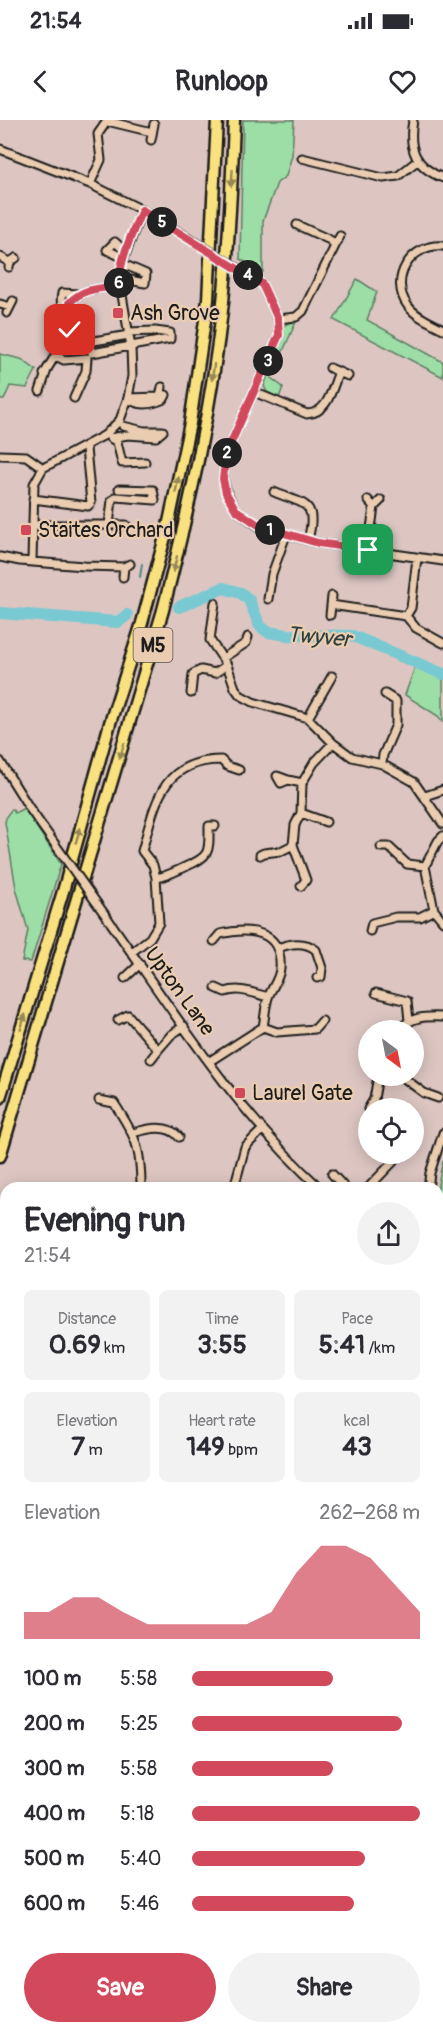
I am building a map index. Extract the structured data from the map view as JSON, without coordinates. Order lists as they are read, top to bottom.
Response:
{
  "streets": {
    "highway": ["M5"],
    "street": ["Upton Lane"]
  },
  "water": ["Twyver"],
  "places": {
    "transit": ["Ash Grove", "Staites Orchard", "Laurel Gate"]
  },
  "north": "bottom right",
  "page": {
    "status": "21:54",
    "header": "Runloop",
    "pins": [
      "5",
      "4",
      "6",
      "3",
      "2",
      "1"
    ],
    "heading": ["Evening run", "21:54"],
    "stats": [
      ["Distance", "0.69 km"],
      ["Time", "3:55"],
      ["Pace", "5:41 /km"],
      ["Elevation", "7 m"],
      ["Heart rate", "149 bpm"],
      ["kcal", "43"]
    ],
    "chart": ["Elevation", "262–268 m"],
    "list": [
      {
        "name": "100 m",
        "note": "5:58"
      },
      {
        "name": "200 m",
        "note": "5:25"
      },
      {
        "name": "300 m",
        "note": "5:58"
      },
      {
        "name": "400 m",
        "note": "5:18"
      },
      {
        "name": "500 m",
        "note": "5:40"
      },
      {
        "name": "600 m",
        "note": "5:46"
      }
    ],
    "buttons": ["Save", "Share"]
  }
}
